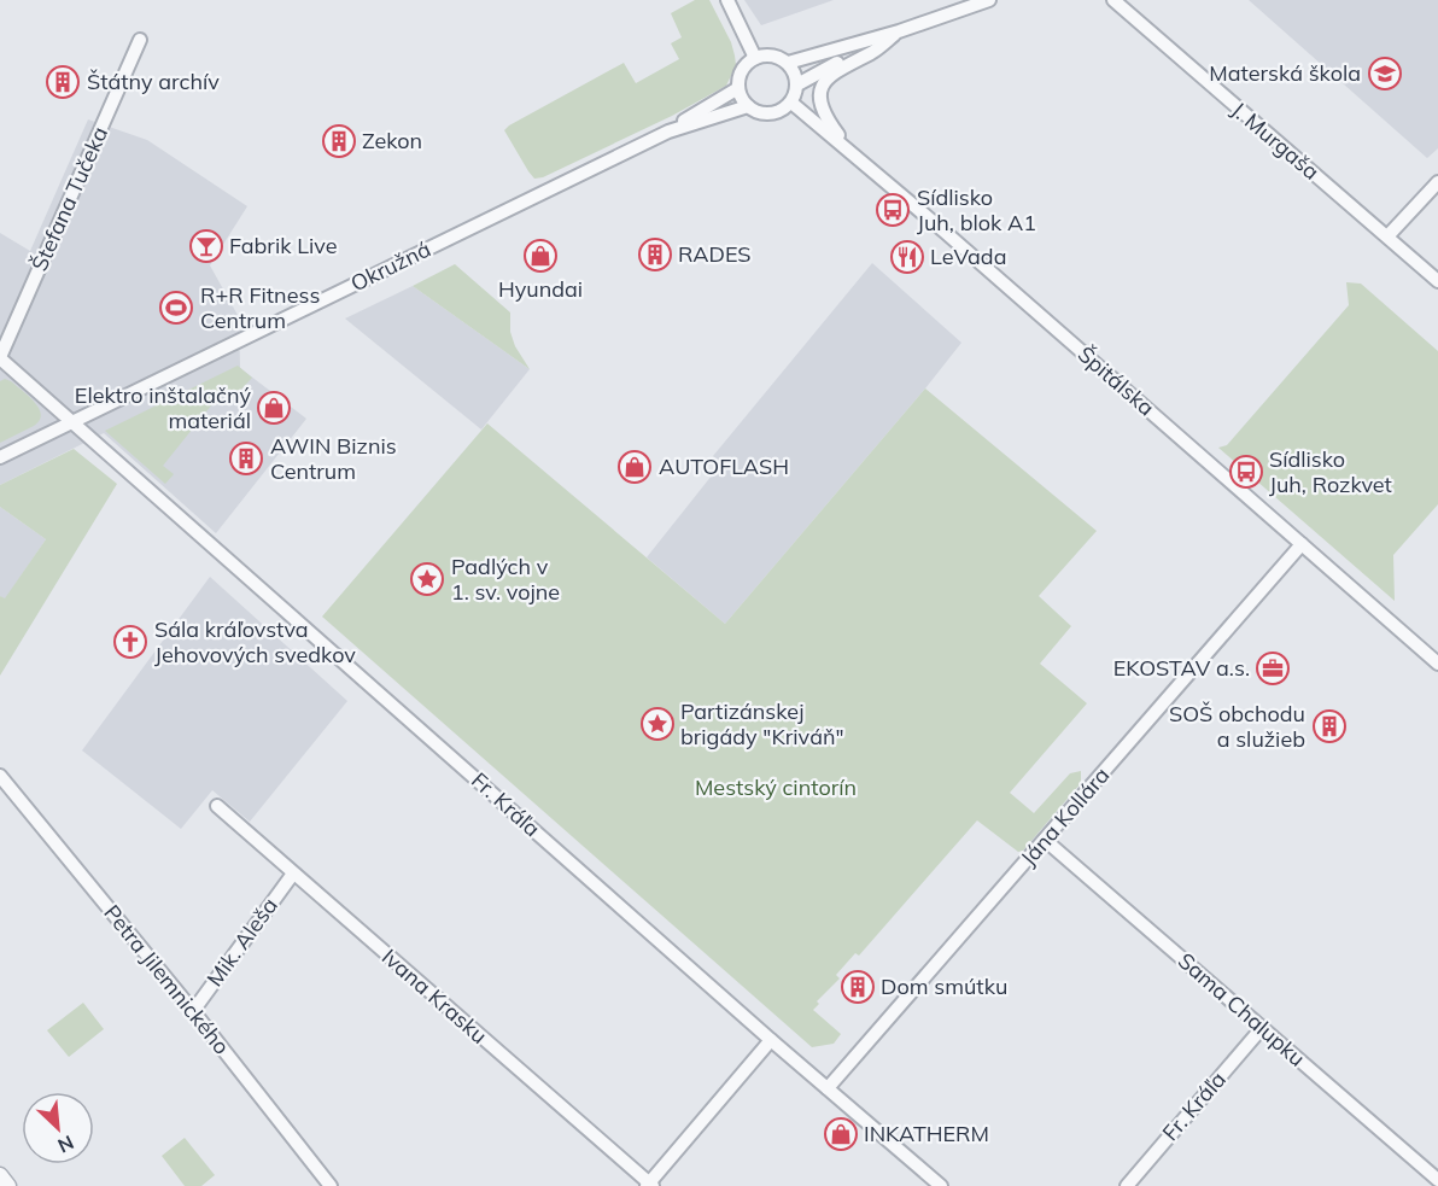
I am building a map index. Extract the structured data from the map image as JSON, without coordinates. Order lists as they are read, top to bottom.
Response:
{
  "streets": {
    "street": [
      "J. Murgaša",
      "Štefana Tučeka",
      "Okružná",
      "Špitálska",
      "Fr. Kráľa",
      "Jána Kollára",
      "Mik. Aleša",
      "Petra Jilemnického",
      "Ivana Krasku",
      "Sama Chalupku"
    ]
  },
  "crossings": [
    ["Štefana Tučeka", "Fr. Kráľa"],
    ["Okružná", "Špitálska"],
    ["Okružná", "Fr. Kráľa"],
    ["Špitálska", "Jána Kollára"],
    ["Fr. Kráľa", "Jána Kollára"],
    ["Fr. Kráľa", "Sama Chalupku"],
    ["Jána Kollára", "Sama Chalupku"],
    ["Mik. Aleša", "Petra Jilemnického"],
    ["Mik. Aleša", "Ivana Krasku"]
  ],
  "parks": ["Mestský cintorín"],
  "places": {
    "school or university": ["Materská škola"],
    "building": [
      "Štátny archív",
      "Zekon",
      "RADES",
      "AWIN Biznis Centrum",
      "SOŠ obchodu a služieb",
      "Dom smútku"
    ],
    "bus stop": ["Sídlisko Juh, blok A1", "Sídlisko Juh, Rozkvet"],
    "bar": ["Fabrik Live"],
    "shop": [
      "Hyundai",
      "Elektro inštalačný materiál",
      "AUTOFLASH",
      "INKATHERM"
    ],
    "restaurant": ["LeVada"],
    "sports": ["R+R Fitness Centrum"],
    "place": ["Padlých v 1. sv. vojne", "Partizánskej brigády \"Kriváň\""],
    "church": ["Sála kráľovstva Jehovových svedkov"],
    "office": ["EKOSTAV a.s."]
  },
  "north": "bottom right"
}
